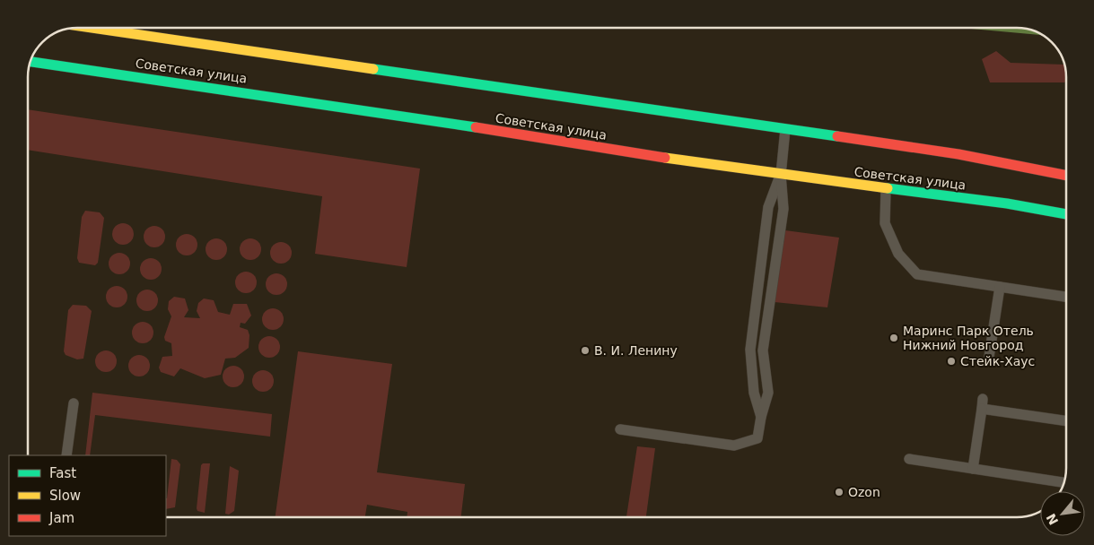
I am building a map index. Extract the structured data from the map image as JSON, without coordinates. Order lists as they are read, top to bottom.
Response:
{
  "streets": {
    "main road": ["Советская улица"]
  },
  "places": [
    "Маринс Парк Отель Нижний Новгород",
    "В. И. Ленину",
    "Стейк-Хаус",
    "Ozon"
  ],
  "legend": ["Fast", "Slow", "Jam"],
  "north": "bottom left"
}
